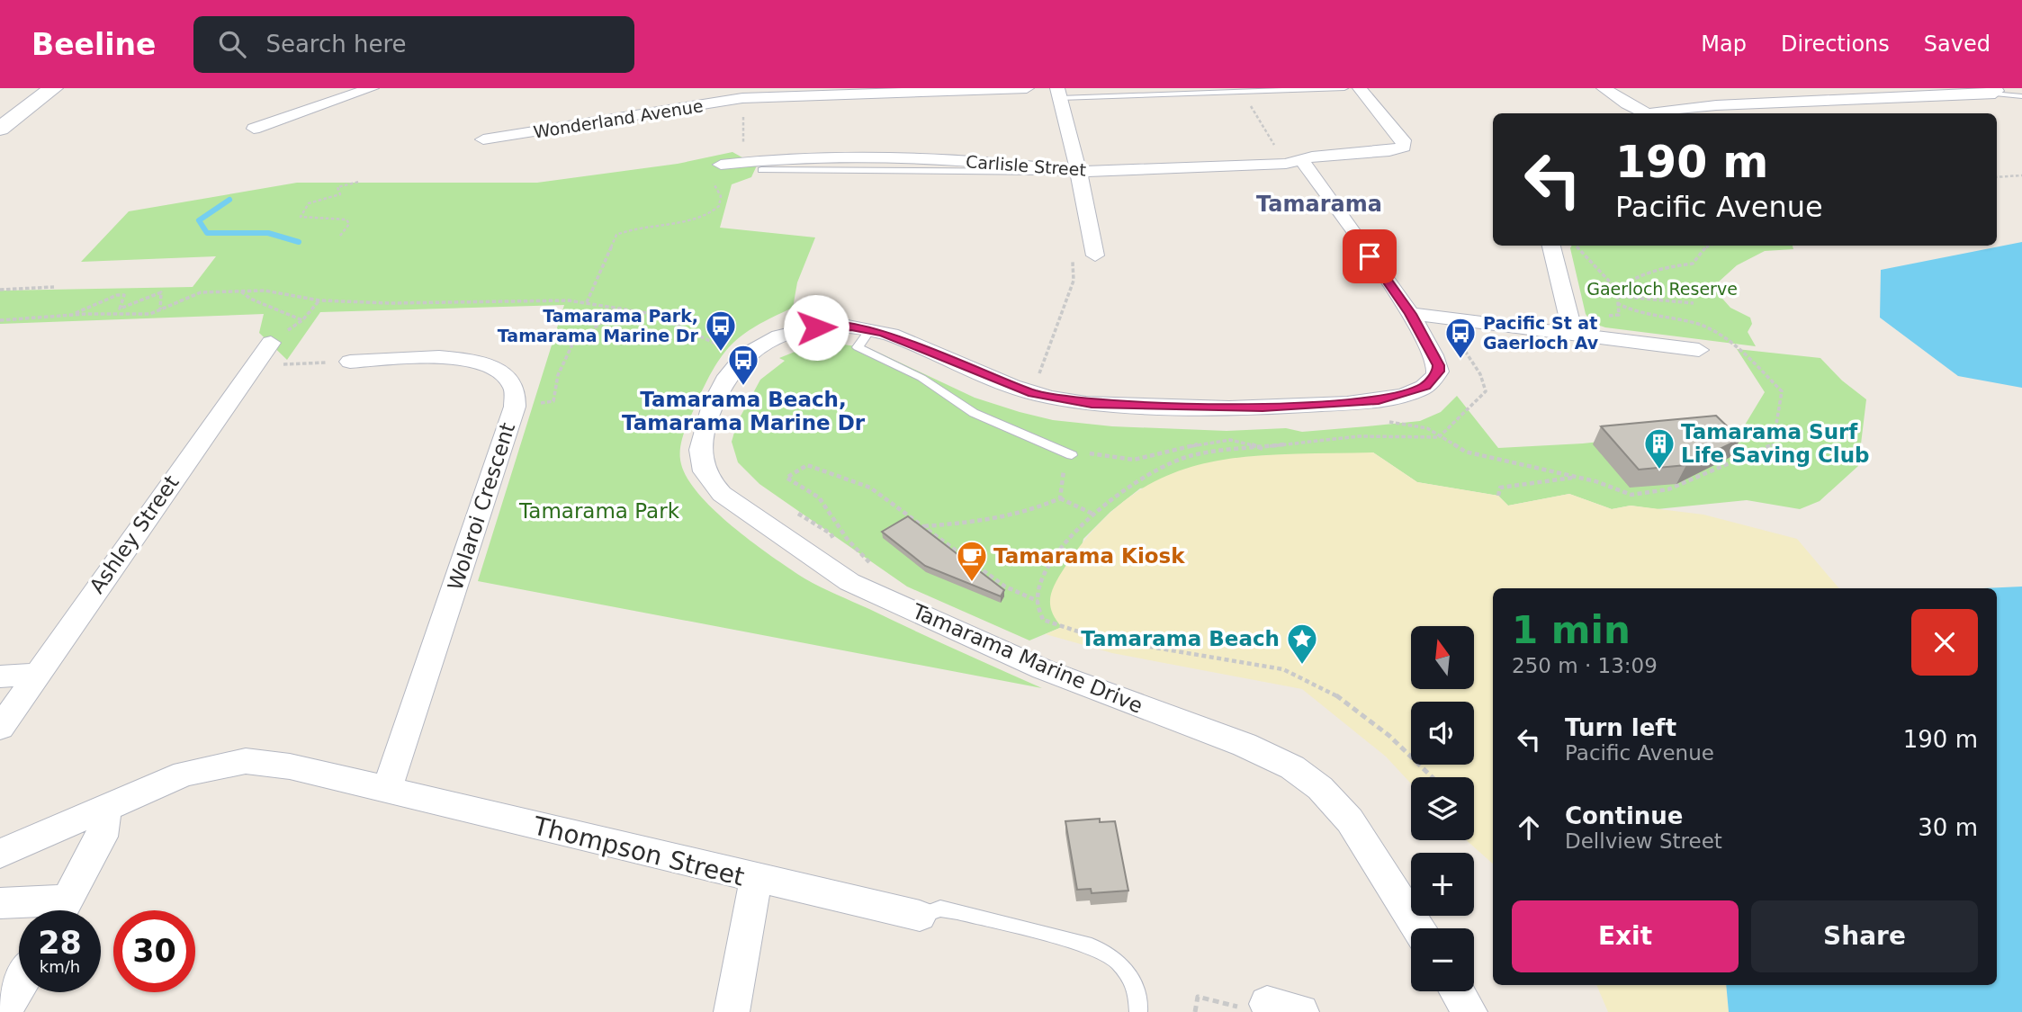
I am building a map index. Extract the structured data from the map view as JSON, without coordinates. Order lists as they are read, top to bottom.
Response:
{
  "streets": {
    "street": [
      "Wonderland Avenue",
      "Carlisle Street",
      "Wolaroi Crescent",
      "Ashley Street",
      "Tamarama Marine Drive",
      "Thompson Street"
    ]
  },
  "crossings": [
    ["Wolaroi Crescent", "Thompson Street"]
  ],
  "districts": ["Tamarama"],
  "parks": ["Gaerloch Reserve", "Tamarama Park"],
  "places": {
    "bus stop": ["Tamarama Park, Tamarama Marine Dr", "Pacific St at Gaerloch Av", "Tamarama Beach, Tamarama Marine Dr"],
    "building": ["Tamarama Surf Life Saving Club"],
    "cafe": ["Tamarama Kiosk"],
    "place": ["Tamarama Beach"]
  },
  "north": "top",
  "page": {
    "header": "Beeline",
    "search": "Search here",
    "nav": ["Map", "Directions", "Saved"],
    "turn": ["190 m", "Pacific Avenue"],
    "heading": ["1 min", "250 m · 13:09"],
    "map_buttons": ["+", "−"],
    "list": [
      {
        "name": "Turn left",
        "note": "Pacific Avenue",
        "value": "190 m"
      },
      {
        "name": "Continue",
        "note": "Dellview Street",
        "value": "30 m"
      }
    ],
    "buttons": ["Exit", "Share"],
    "speed": "28 km/h",
    "limit": "30"
  }
}
